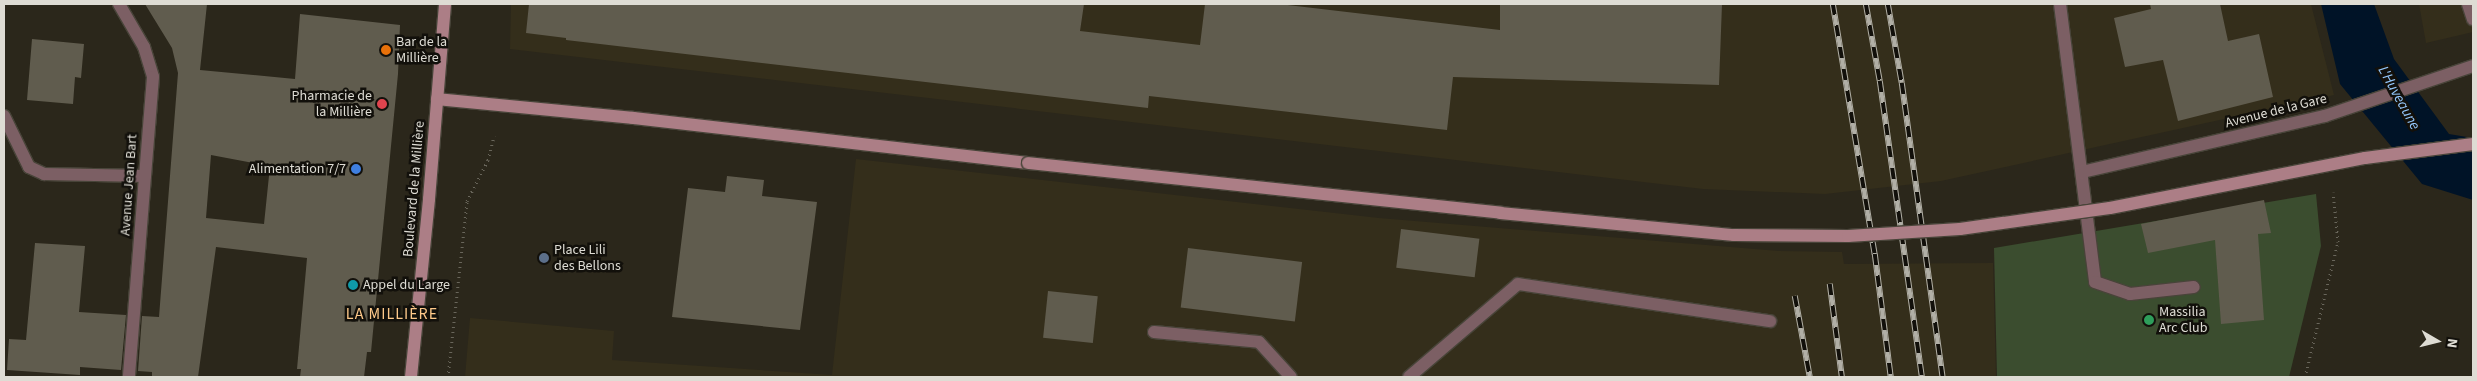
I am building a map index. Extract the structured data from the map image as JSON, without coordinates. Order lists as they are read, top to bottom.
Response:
{
  "streets": {
    "street": ["Avenue de la Gare", "Avenue Jean Bart", "Boulevard de la Millière"]
  },
  "districts": ["LA MILLIÈRE"],
  "water": ["L'Huveaune"],
  "places": [
    "Bar de la Millière",
    "Pharmacie de la Millière",
    "Alimentation 7/7",
    "Place Lili des Bellons",
    "Appel du Large",
    "Massilia Arc Club"
  ],
  "north": "right"
}
